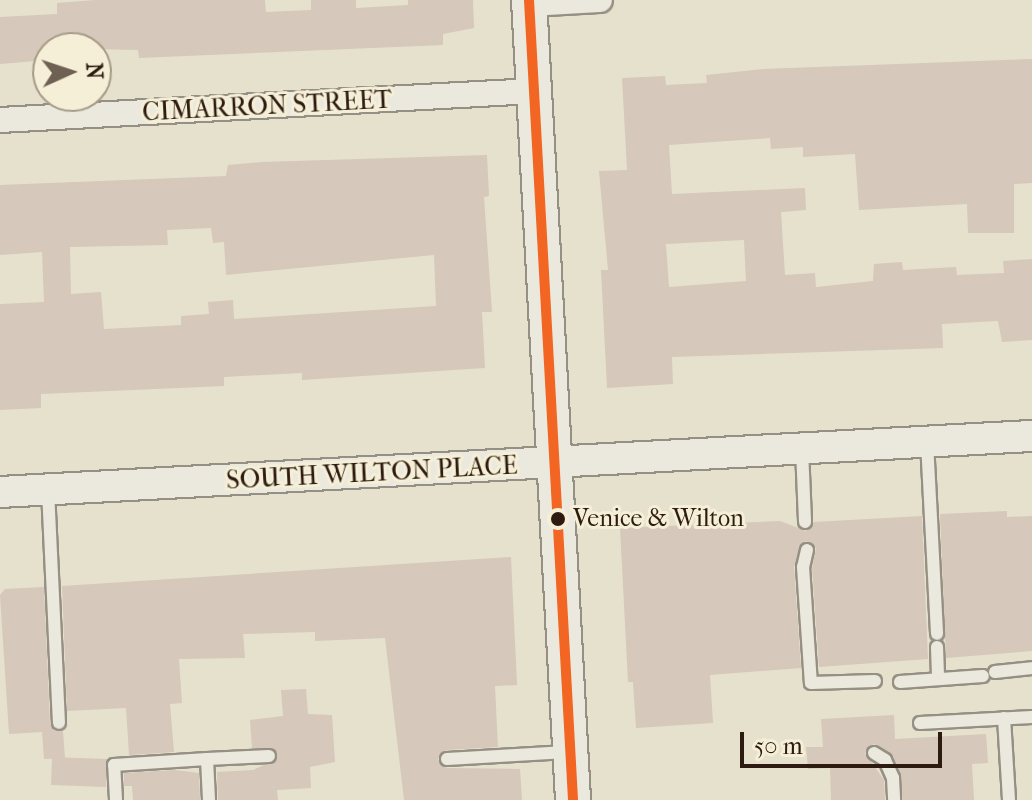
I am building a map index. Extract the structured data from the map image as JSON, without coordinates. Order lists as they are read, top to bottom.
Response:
{
  "streets": {
    "street": ["CIMARRON STREET", "SOUTH WILTON PLACE"]
  },
  "places": ["Venice & Wilton"],
  "scale_bar": "50 m",
  "north": "right"
}
